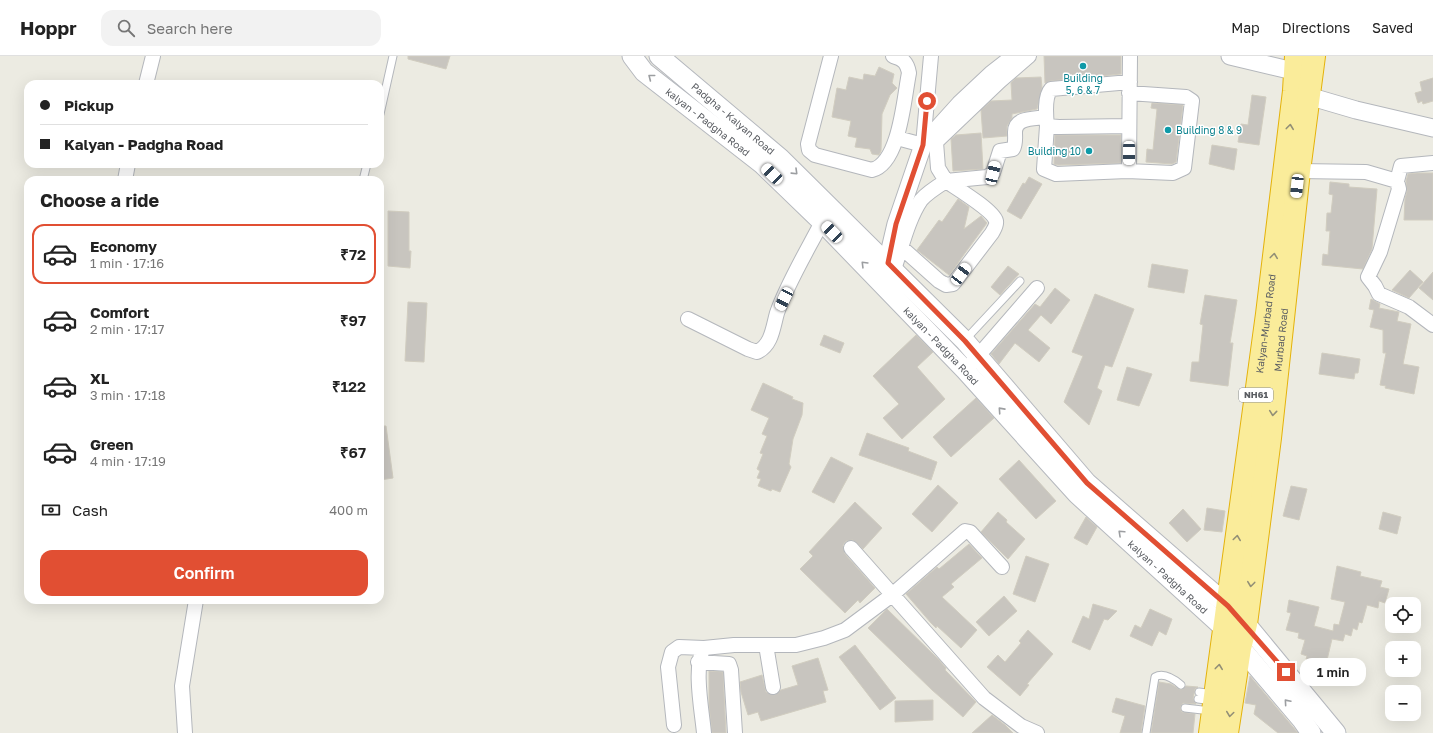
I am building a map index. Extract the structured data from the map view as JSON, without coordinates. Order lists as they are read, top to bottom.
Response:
{
  "streets": {
    "highway": ["Kalyan-Murbad Road", "Murbad Road", "NH61"],
    "main road": ["Padgha - Kalyan Road", "kalyan - Padgha Road"]
  },
  "crossings": [
    ["Padgha - Kalyan Road", "kalyan - Padgha Road"],
    ["kalyan - Padgha Road", "Kalyan-Murbad Road"],
    ["kalyan - Padgha Road", "Murbad Road"],
    ["kalyan - Padgha Road", "NH61"],
    ["Kalyan-Murbad Road", "Murbad Road"],
    ["Murbad Road", "NH61"]
  ],
  "one_way": ["Padgha - Kalyan Road", "Kalyan-Murbad Road", "Murbad Road"],
  "places": ["Building 5, 6 & 7", "Building 8 & 9", "Building 10"],
  "page": {
    "header": "Hoppr",
    "search": "Search here",
    "nav": ["Map", "Directions", "Saved"],
    "banner": ["Pickup", "Kalyan - Padgha Road"],
    "heading": "Choose a ride",
    "list": [
      {
        "name": "Economy",
        "note": "1 min · 17:16",
        "value": "₹72"
      },
      {
        "name": "Comfort",
        "note": "2 min · 17:17",
        "value": "₹97"
      },
      {
        "name": "XL",
        "note": "3 min · 17:18",
        "value": "₹122"
      },
      {
        "name": "Green",
        "note": "4 min · 17:19",
        "value": "₹67"
      }
    ],
    "pay": ["Cash", "400 m"],
    "buttons": "Confirm",
    "map_buttons": ["+", "−"],
    "bubble": "1 min"
  }
}
